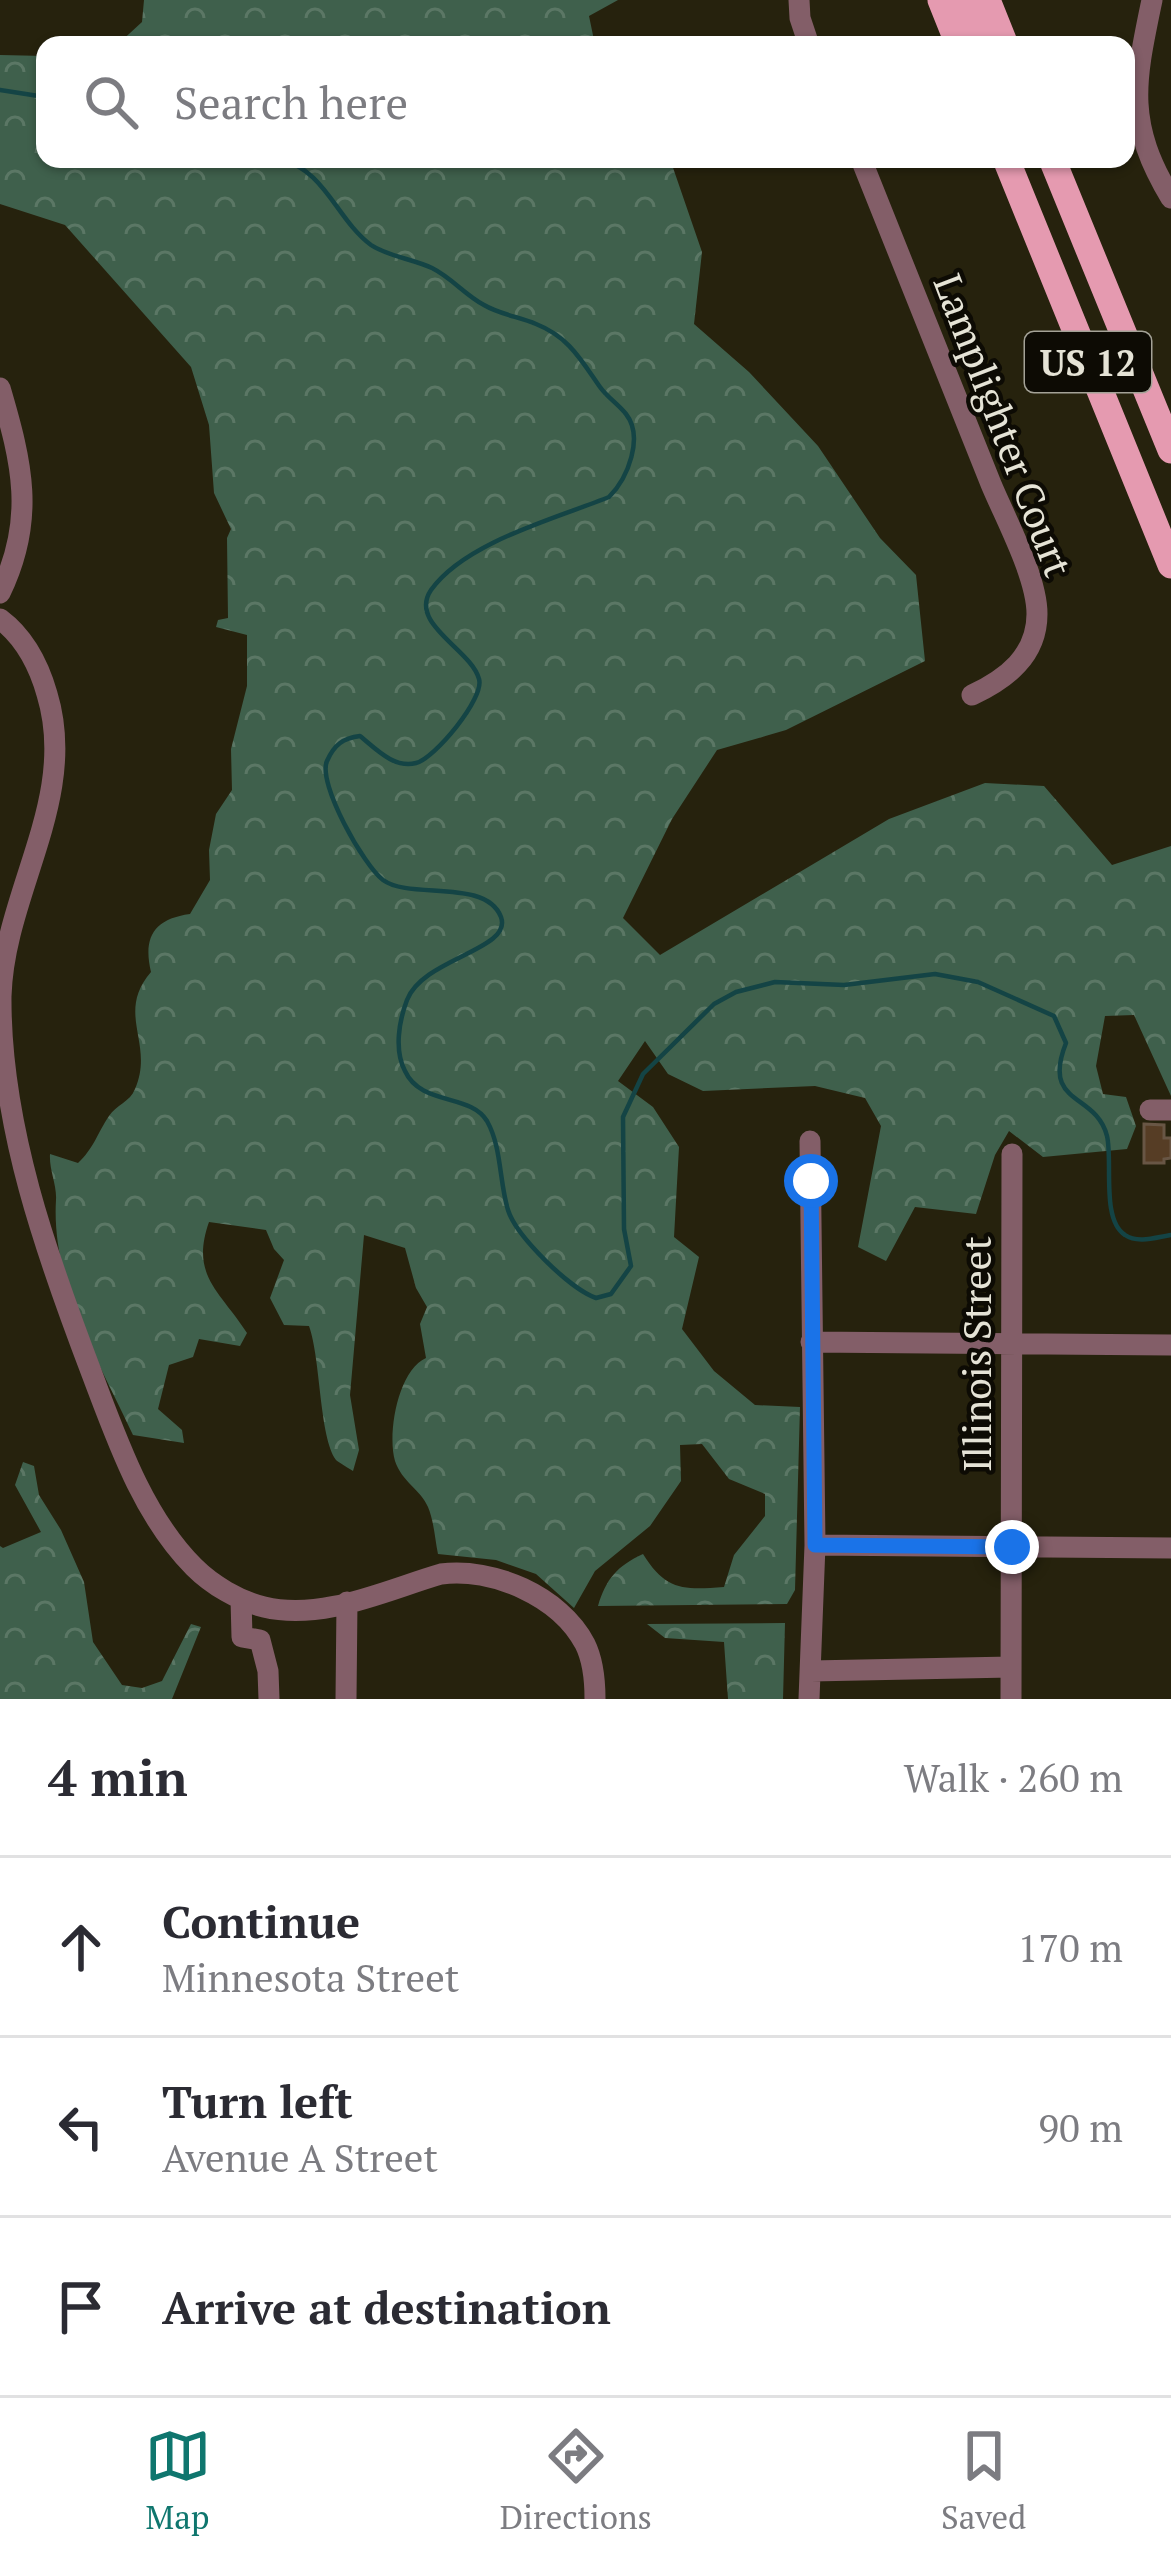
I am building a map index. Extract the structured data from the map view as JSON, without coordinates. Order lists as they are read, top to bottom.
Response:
{
  "streets": {
    "main road": ["US 12"],
    "street": ["Lamplighter Court", "Illinois Street"]
  },
  "page": {
    "search": "Search here",
    "heading": ["4 min", "Walk · 260 m"],
    "list": [
      ["Continue", "Minnesota Street", "170 m"],
      ["Turn left", "Avenue A Street", "90 m"],
      "Arrive at destination"
    ],
    "nav": ["Map", "Directions", "Saved"]
  }
}
